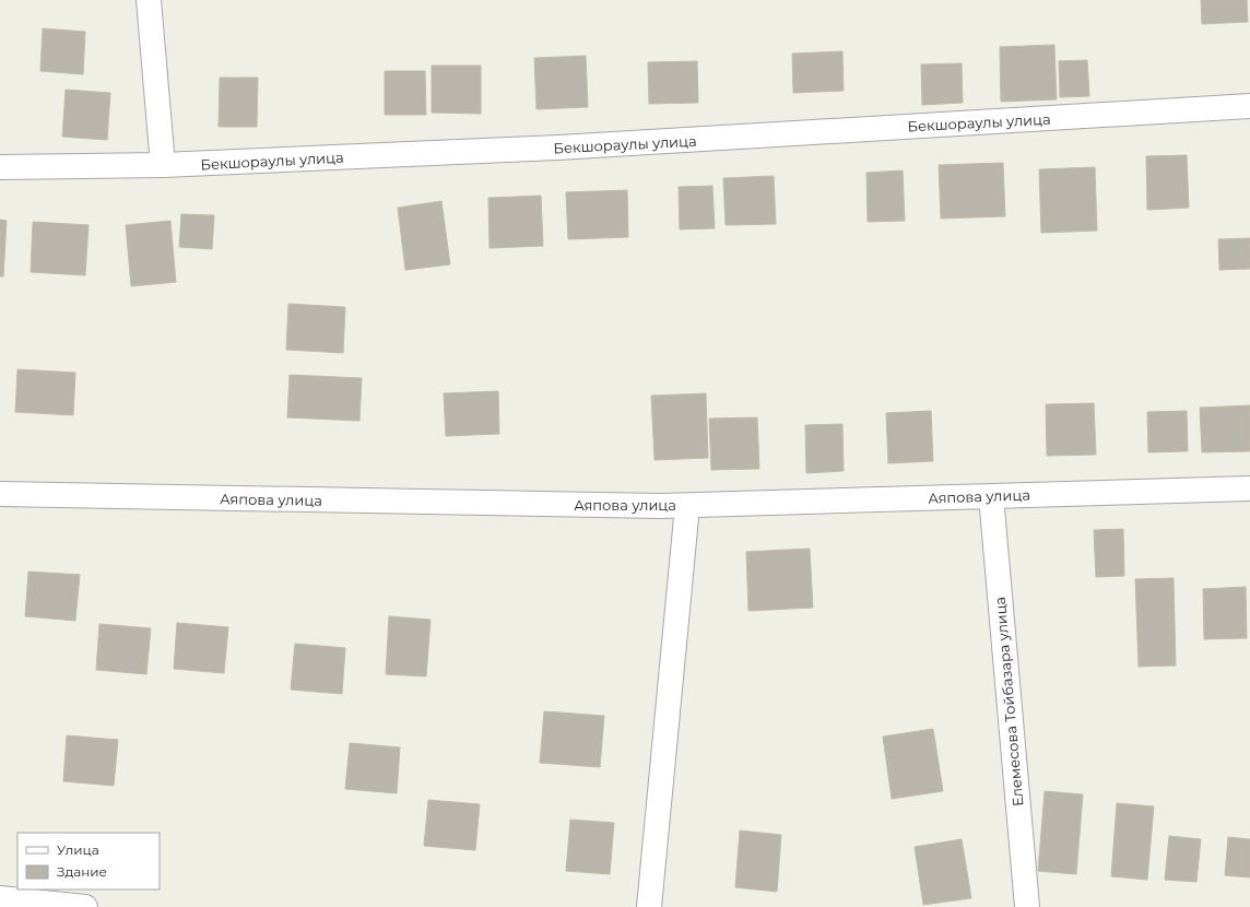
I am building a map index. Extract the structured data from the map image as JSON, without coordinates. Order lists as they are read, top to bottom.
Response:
{
  "streets": {
    "street": ["Бекшораулы улица", "Аяпова улица", "Елемесова Тойбазара улица"]
  },
  "crossings": [
    ["Аяпова улица", "Елемесова Тойбазара улица"]
  ],
  "legend": ["Улица", "Здание"]
}
